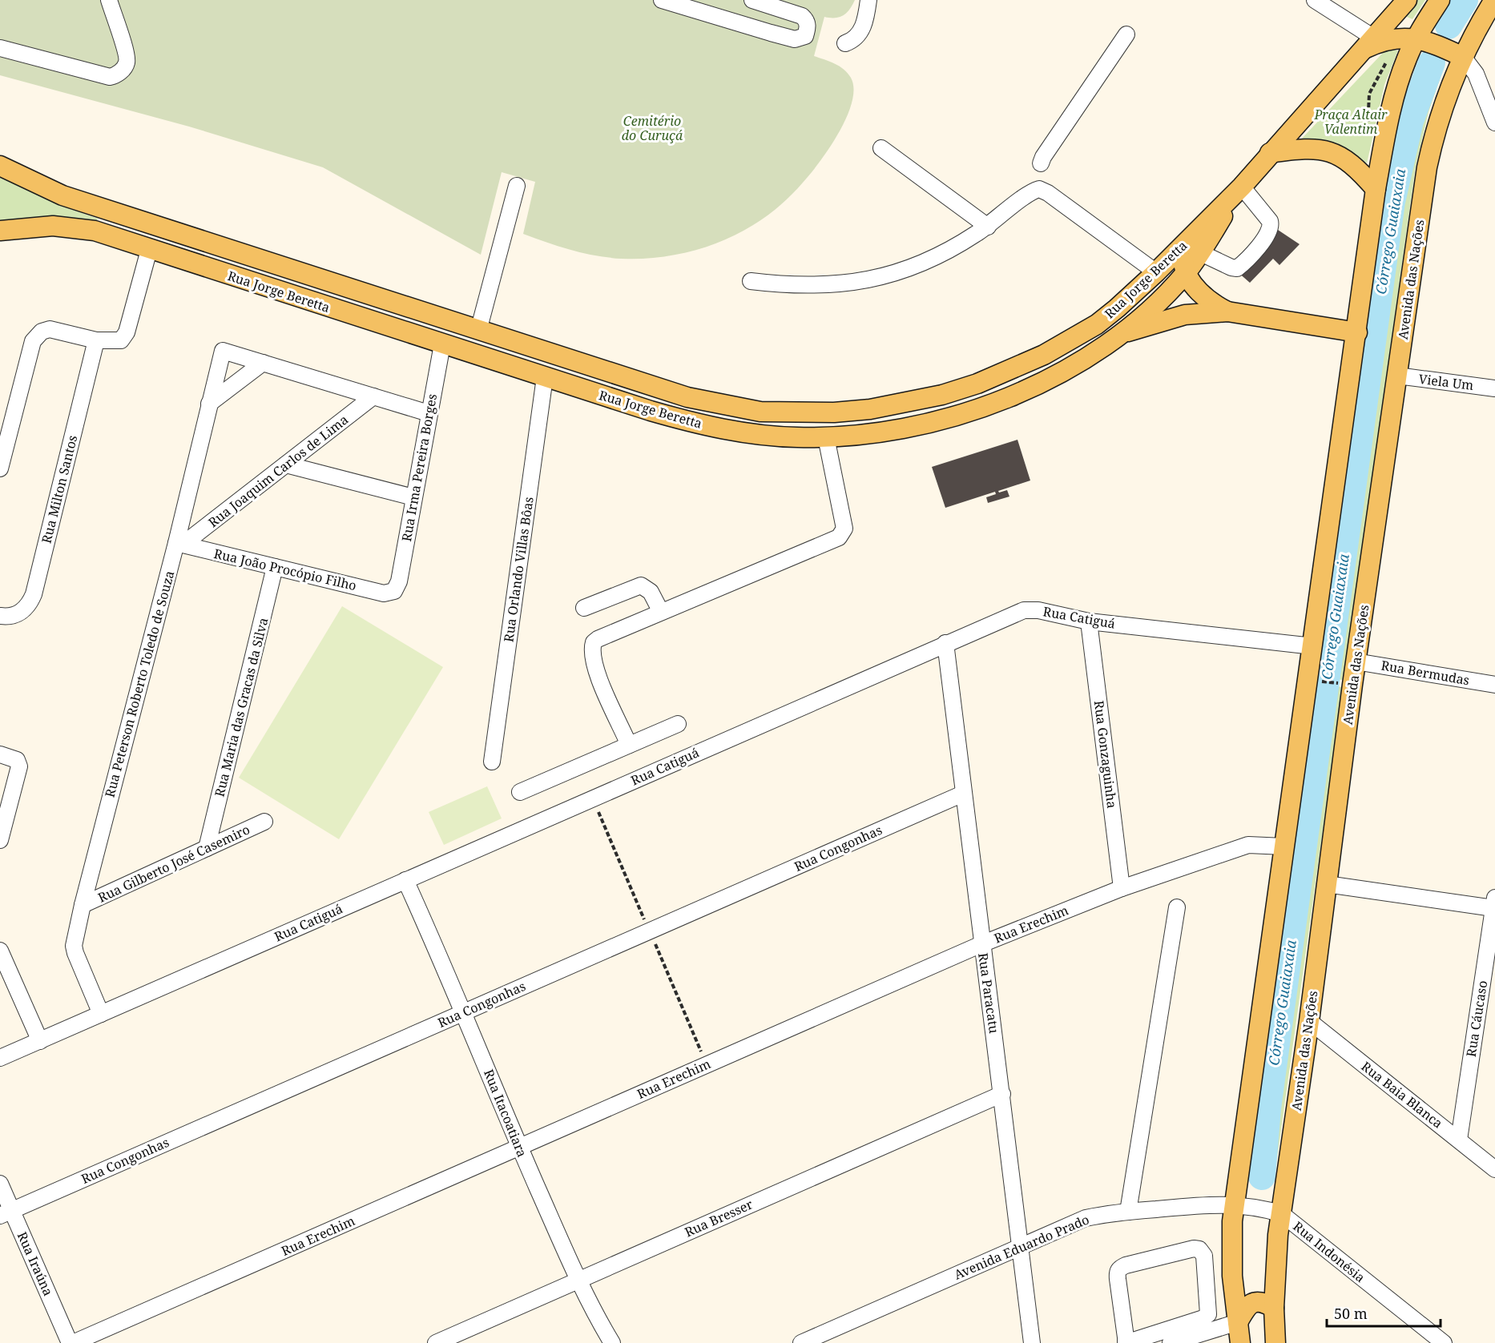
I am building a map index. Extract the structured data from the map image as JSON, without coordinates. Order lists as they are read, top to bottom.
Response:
{
  "streets": {
    "main road": ["Rua Jorge Beretta", "Avenida das Nações"],
    "street": [
      "Viela Um",
      "Rua Irma Pereira Borges",
      "Rua Joaquim Carlos de Lima",
      "Rua Milton Santos",
      "Rua João Procópio Filho",
      "Rua Orlando Villas Bôas",
      "Rua Catiguá",
      "Rua Bermudas",
      "Rua Peterson Roberto Toledo de Souza",
      "Rua Maria das Gracas da Silva",
      "Rua Gonzaguinha",
      "Rua Congonhas",
      "Rua Gilberto José Casemiro",
      "Rua Erechim",
      "Rua Paracatu",
      "Rua Cáucaso",
      "Rua Baia Blanca",
      "Rua Itacoatiara",
      "Rua Bresser",
      "Avenida Eduardo Prado",
      "Rua Indonésia",
      "Rua Iraúna"
    ]
  },
  "crossings": [
    ["Rua Jorge Beretta", "Rua Irma Pereira Borges"],
    ["Rua Jorge Beretta", "Rua Orlando Villas Bôas"],
    ["Avenida das Nações", "Viela Um"],
    ["Avenida das Nações", "Rua Bermudas"],
    ["Avenida das Nações", "Rua Baia Blanca"],
    ["Avenida das Nações", "Avenida Eduardo Prado"],
    ["Avenida das Nações", "Rua Indonésia"],
    ["Rua Irma Pereira Borges", "Rua João Procópio Filho"],
    ["Rua Joaquim Carlos de Lima", "Rua João Procópio Filho"],
    ["Rua Joaquim Carlos de Lima", "Rua Peterson Roberto Toledo de Souza"],
    ["Rua João Procópio Filho", "Rua Peterson Roberto Toledo de Souza"],
    ["Rua João Procópio Filho", "Rua Maria das Gracas da Silva"],
    ["Rua Catiguá", "Rua Peterson Roberto Toledo de Souza"],
    ["Rua Catiguá", "Rua Gonzaguinha"],
    ["Rua Catiguá", "Rua Paracatu"],
    ["Rua Catiguá", "Rua Itacoatiara"],
    ["Rua Peterson Roberto Toledo de Souza", "Rua Gilberto José Casemiro"],
    ["Rua Maria das Gracas da Silva", "Rua Gilberto José Casemiro"],
    ["Rua Gonzaguinha", "Rua Erechim"],
    ["Rua Congonhas", "Rua Paracatu"],
    ["Rua Congonhas", "Rua Itacoatiara"],
    ["Rua Congonhas", "Rua Iraúna"],
    ["Rua Erechim", "Rua Paracatu"],
    ["Rua Erechim", "Rua Itacoatiara"],
    ["Rua Erechim", "Rua Iraúna"],
    ["Rua Paracatu", "Rua Bresser"],
    ["Rua Paracatu", "Avenida Eduardo Prado"],
    ["Rua Cáucaso", "Rua Baia Blanca"],
    ["Rua Itacoatiara", "Rua Bresser"],
    ["Avenida Eduardo Prado", "Rua Indonésia"]
  ],
  "water": ["Córrego Guaiaxaia"],
  "parks": ["Praça Altair Valentim", "Cemitério do Curuçá"],
  "scale_bar": "50 m"
}
